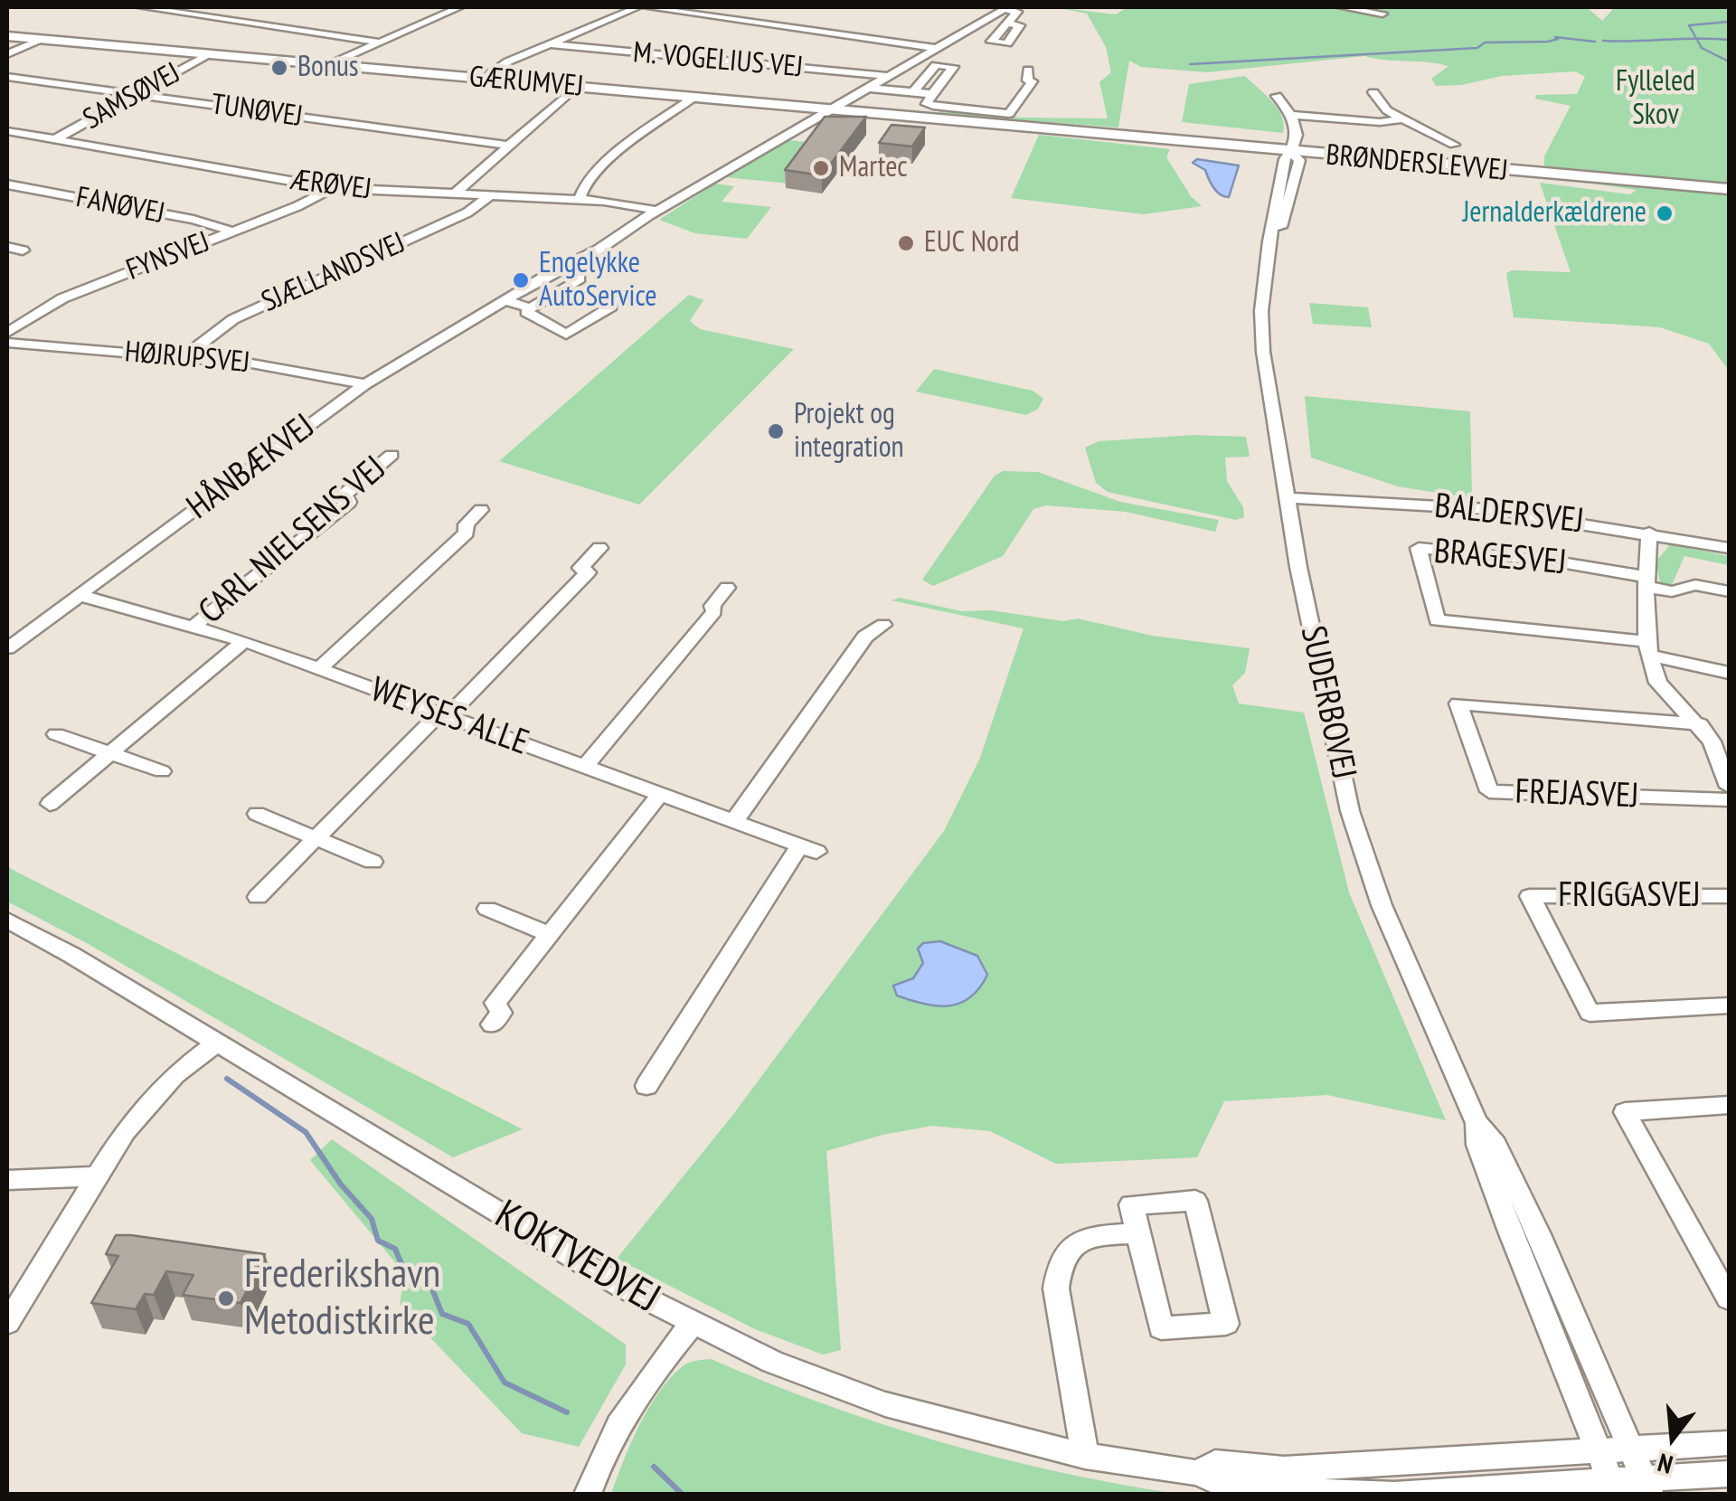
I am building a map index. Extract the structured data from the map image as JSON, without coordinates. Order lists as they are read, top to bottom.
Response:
{
  "streets": {
    "main road": ["GÆRUMVEJ", "BRØNDERSLEVVEJ"],
    "street": [
      "M. VOGELIUS VEJ",
      "SAMSØVEJ",
      "TUNØVEJ",
      "ÆRØVEJ",
      "FANØVEJ",
      "FYNSVEJ",
      "SJÆLLANDSVEJ",
      "HØJRUPSVEJ",
      "HÅNBÆKVEJ",
      "BALDERSVEJ",
      "CARL NIELSENS VEJ",
      "BRAGESVEJ",
      "SUDERBOVEJ",
      "WEYSES ALLE",
      "FREJASVEJ",
      "FRIGGASVEJ",
      "KOKTVEDVEJ"
    ]
  },
  "crossings": [
    ["M. VOGELIUS VEJ", "HÅNBÆKVEJ"],
    ["GÆRUMVEJ", "SAMSØVEJ"],
    ["GÆRUMVEJ", "BRØNDERSLEVVEJ"],
    ["GÆRUMVEJ", "HÅNBÆKVEJ"],
    ["GÆRUMVEJ", "SUDERBOVEJ"],
    ["SAMSØVEJ", "TUNØVEJ"],
    ["SAMSØVEJ", "ÆRØVEJ"],
    ["BRØNDERSLEVVEJ", "SUDERBOVEJ"],
    ["ÆRØVEJ", "FYNSVEJ"],
    ["ÆRØVEJ", "SJÆLLANDSVEJ"],
    ["ÆRØVEJ", "HÅNBÆKVEJ"],
    ["FANØVEJ", "FYNSVEJ"],
    ["SJÆLLANDSVEJ", "HØJRUPSVEJ"],
    ["HØJRUPSVEJ", "HÅNBÆKVEJ"],
    ["HÅNBÆKVEJ", "WEYSES ALLE"],
    ["BALDERSVEJ", "SUDERBOVEJ"],
    ["CARL NIELSENS VEJ", "WEYSES ALLE"],
    ["SUDERBOVEJ", "KOKTVEDVEJ"]
  ],
  "parks": ["Fylleled Skov"],
  "places": [
    "Bonus",
    "Martec",
    "Jernalderkældrene",
    "EUC Nord",
    "Engelykke AutoService",
    "Projekt og integration",
    "Frederikshavn Metodistkirke"
  ],
  "north": "bottom"
}
